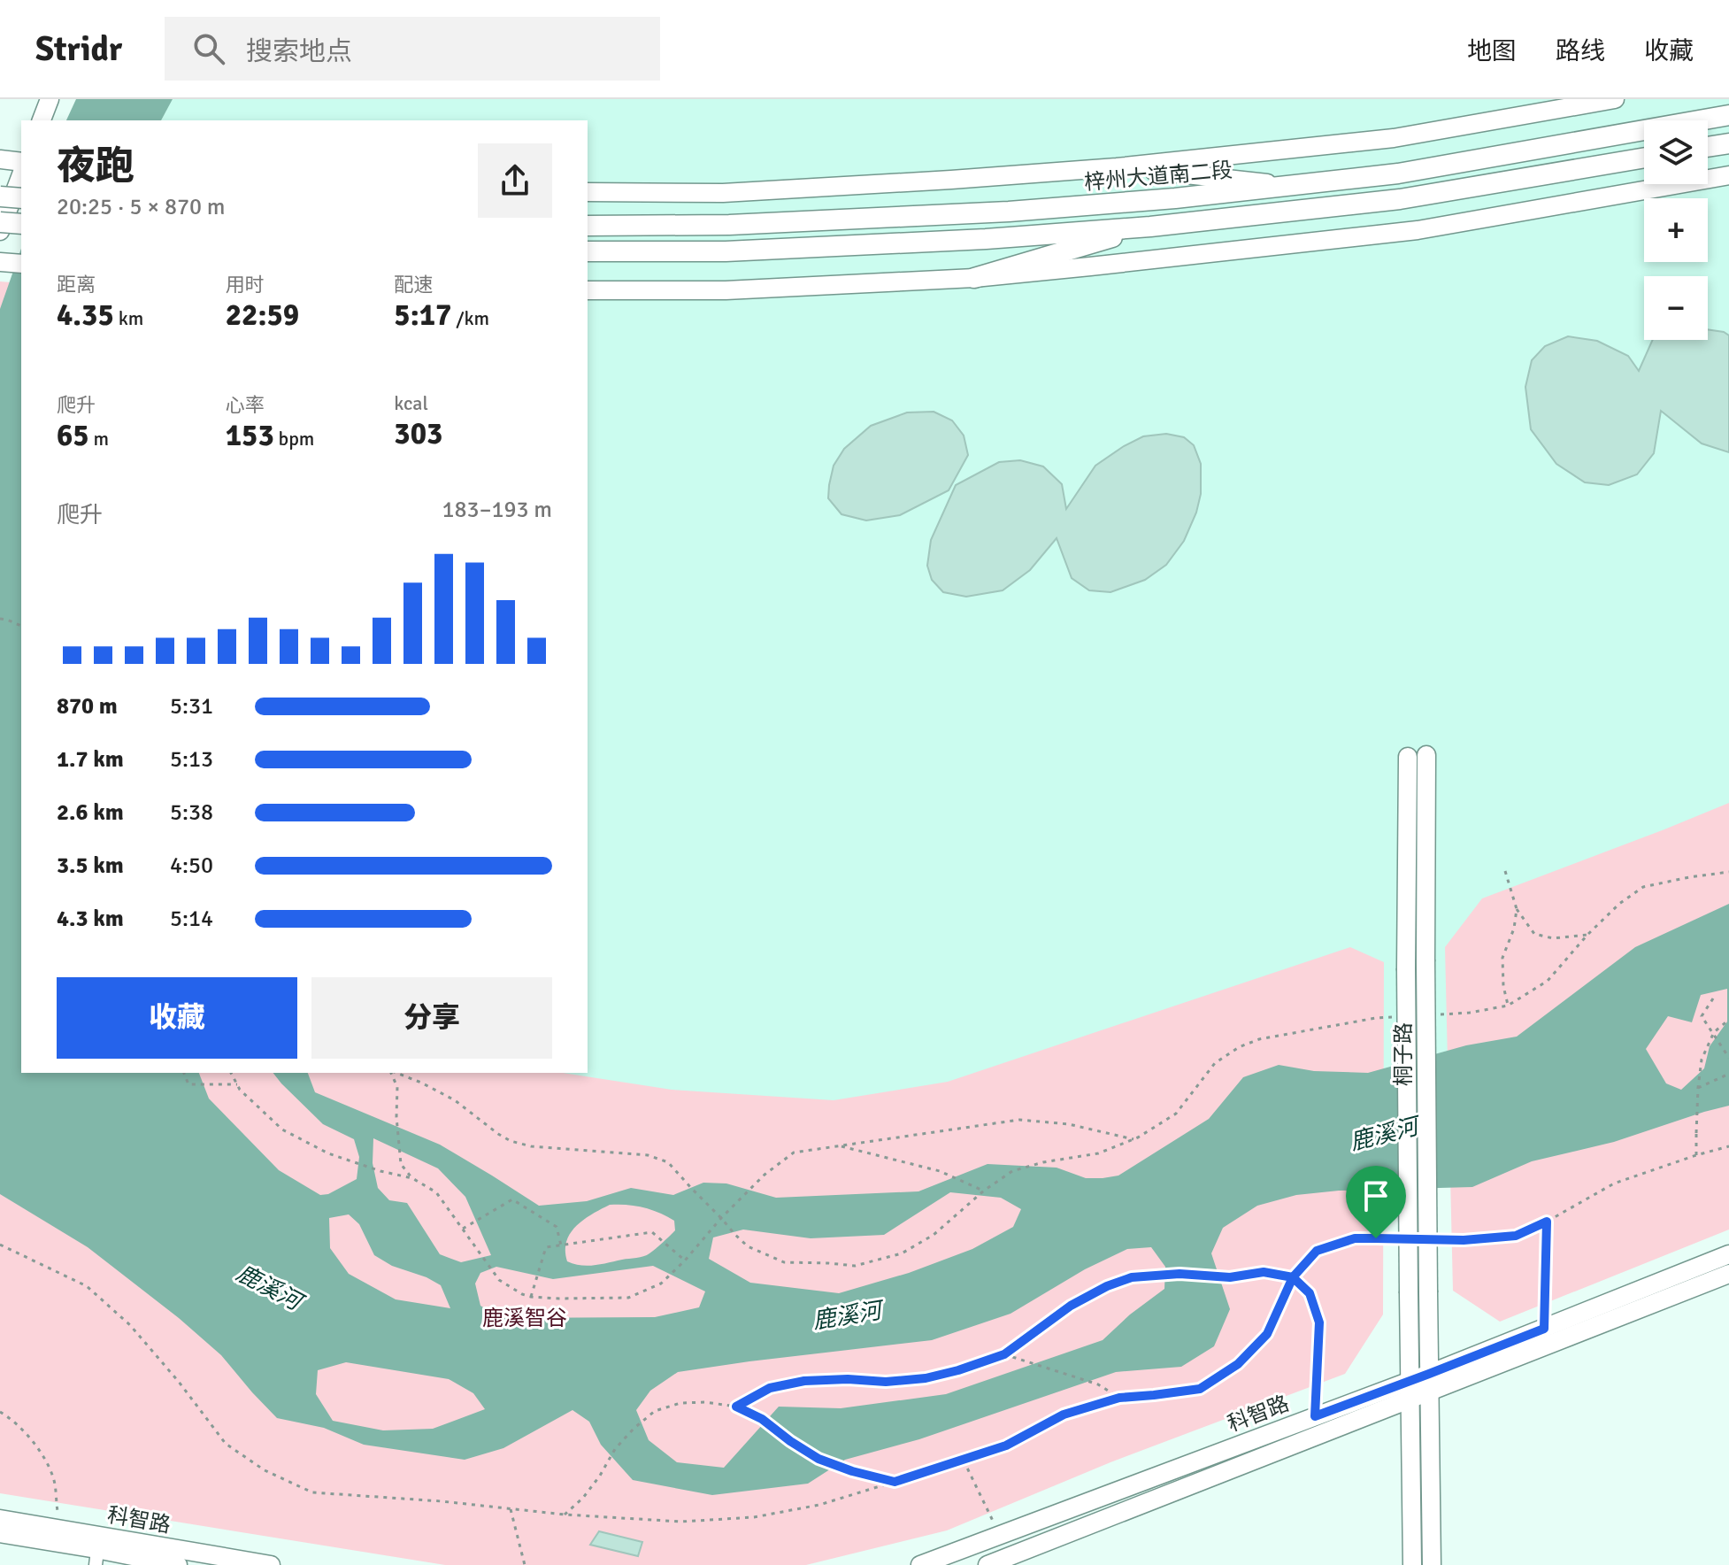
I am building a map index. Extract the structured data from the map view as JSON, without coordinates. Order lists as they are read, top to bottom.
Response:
{
  "streets": {
    "main road": ["梓州大道南二段", "桐子路", "科智路"]
  },
  "crossings": [
    ["桐子路", "科智路"]
  ],
  "water": ["鹿溪河"],
  "parks": ["鹿溪智谷"],
  "page": {
    "header": "Stridr",
    "search": "搜索地点",
    "nav": ["地图", "路线", "收藏"],
    "map_buttons": ["+", "−"],
    "heading": ["夜跑", "20:25 · 5 × 870 m"],
    "stats": [
      ["距离", "4.35 km"],
      ["用时", "22:59"],
      ["配速", "5:17 /km"],
      ["爬升", "65 m"],
      ["心率", "153 bpm"],
      ["kcal", "303"]
    ],
    "chart": ["爬升", "183–193 m"],
    "list": [
      {
        "name": "870 m",
        "note": "5:31"
      },
      {
        "name": "1.7 km",
        "note": "5:13"
      },
      {
        "name": "2.6 km",
        "note": "5:38"
      },
      {
        "name": "3.5 km",
        "note": "4:50"
      },
      {
        "name": "4.3 km",
        "note": "5:14"
      }
    ],
    "buttons": ["收藏", "分享"]
  }
}
